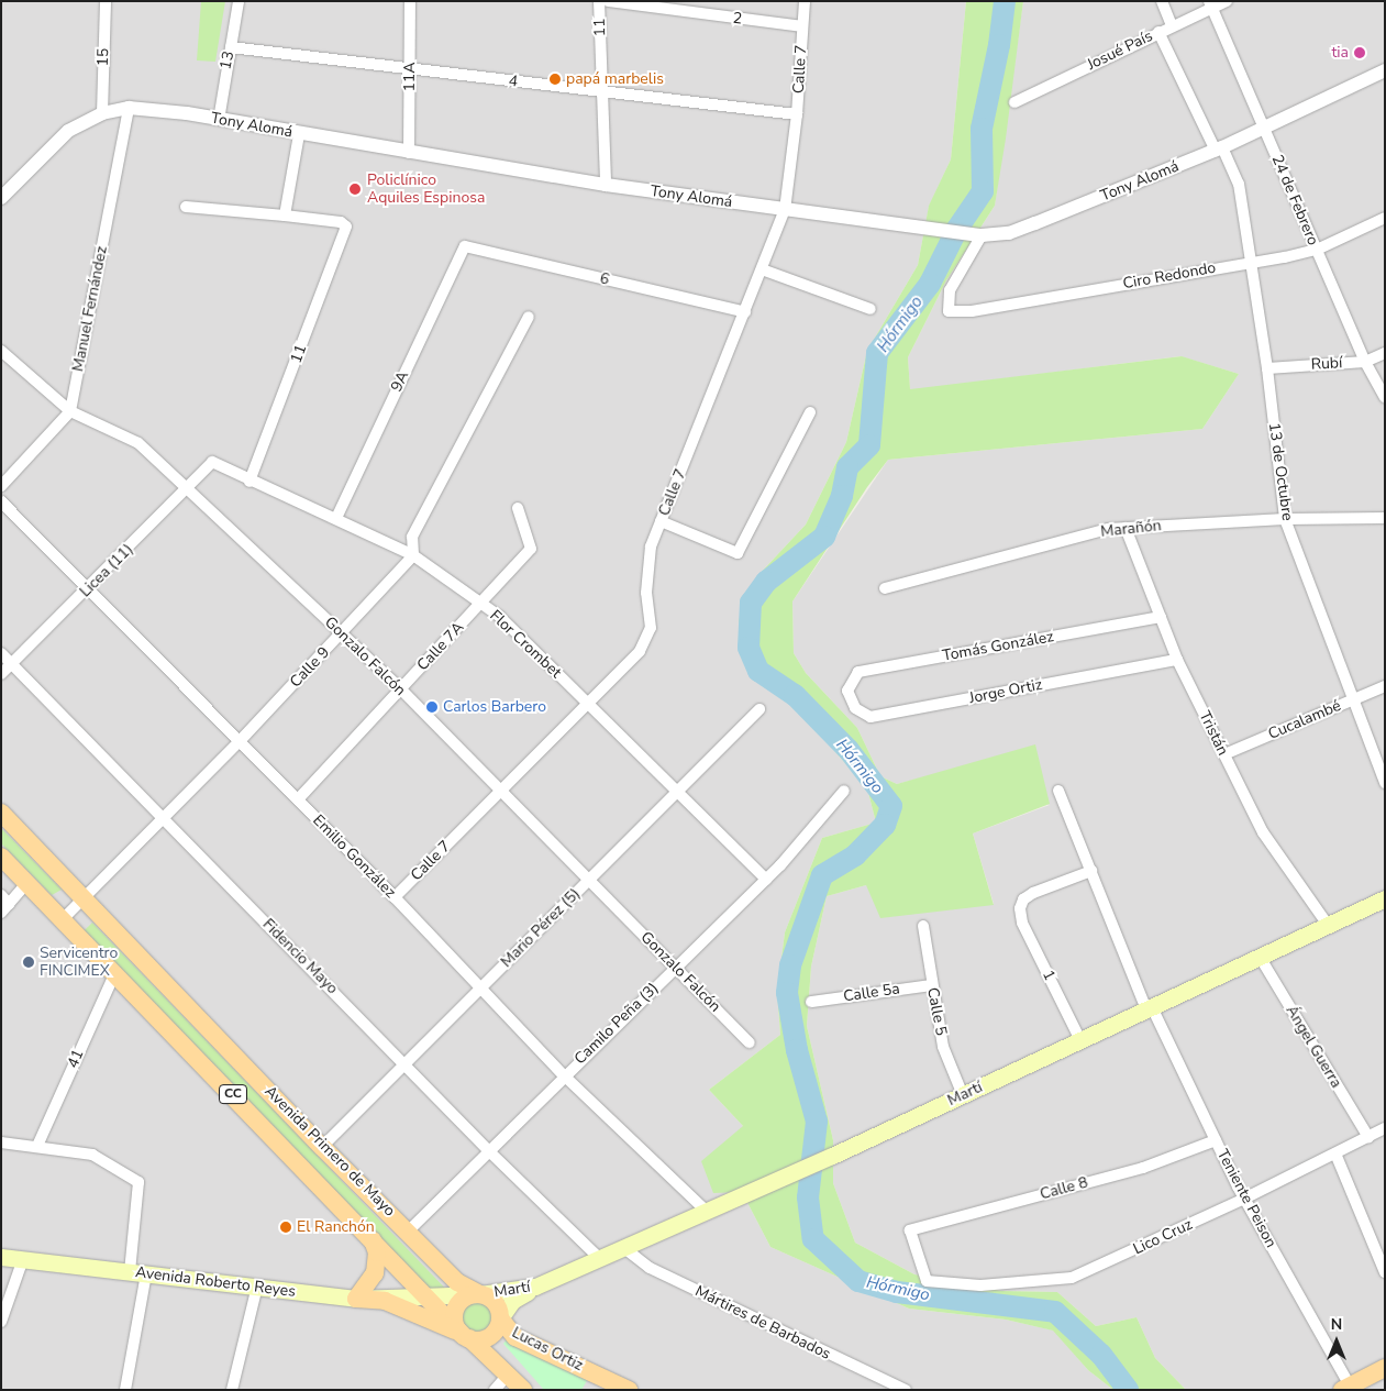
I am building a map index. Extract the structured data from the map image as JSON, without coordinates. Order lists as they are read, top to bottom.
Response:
{
  "streets": {
    "main road": [
      "CC",
      "Martí",
      "Avenida Primero de Mayo",
      "Avenida Roberto Reyes",
      "Lucas Ortiz"
    ],
    "street": [
      "2",
      "11",
      "Josué País",
      "15",
      "13",
      "Calle 7",
      "11A",
      "4",
      "Tony Alomá",
      "24 de Febrero",
      "Ciro Redondo",
      "6",
      "Manuel Fernández",
      "Rubí",
      "9A",
      "13 de Octubre",
      "Marañón",
      "Licea (11)",
      "Flor Crombet",
      "Calle 7A",
      "Tomás González",
      "Gonzalo Falcón",
      "Calle 9",
      "Jorge Ortiz",
      "Cucalambé",
      "Tristán",
      "Emilio González",
      "Mario Pérez (5)",
      "Fidencio Mayo",
      "1",
      "Calle 5a",
      "Calle 5",
      "Camilo Peña (3)",
      "Ángel Guerra",
      "41",
      "Calle 8",
      "Teniente Peison",
      "Lico Cruz",
      "Mártires de Barbados"
    ]
  },
  "crossings": [
    ["2", "Calle 7"],
    ["11", "4"],
    ["11", "Tony Alomá"],
    ["11", "Flor Crombet"],
    ["Josué País", "24 de Febrero"],
    ["Josué País", "13 de Octubre"],
    ["15", "Tony Alomá"],
    ["13", "4"],
    ["13", "Tony Alomá"],
    ["Calle 7", "4"],
    ["Calle 7", "Tony Alomá"],
    ["Calle 7", "6"],
    ["Calle 7", "Flor Crombet"],
    ["Calle 7", "Gonzalo Falcón"],
    ["Calle 7", "Emilio González"],
    ["11A", "4"],
    ["11A", "Tony Alomá"],
    ["Tony Alomá", "24 de Febrero"],
    ["Tony Alomá", "Ciro Redondo"],
    ["Tony Alomá", "Manuel Fernández"],
    ["Tony Alomá", "13 de Octubre"],
    ["24 de Febrero", "Ciro Redondo"],
    ["24 de Febrero", "Rubí"],
    ["Ciro Redondo", "13 de Octubre"],
    ["6", "9A"],
    ["Manuel Fernández", "Gonzalo Falcón"],
    ["Rubí", "13 de Octubre"],
    ["9A", "Flor Crombet"],
    ["13 de Octubre", "Marañón"],
    ["13 de Octubre", "Cucalambé"],
    ["Marañón", "Tristán"],
    ["Licea (11)", "Flor Crombet"],
    ["Licea (11)", "Gonzalo Falcón"],
    ["Licea (11)", "Emilio González"],
    ["Licea (11)", "Fidencio Mayo"],
    ["Flor Crombet", "Calle 7A"],
    ["Flor Crombet", "Calle 9"],
    ["Flor Crombet", "Mario Pérez (5)"],
    ["Flor Crombet", "Camilo Peña (3)"],
    ["Calle 7A", "Gonzalo Falcón"],
    ["Calle 7A", "Emilio González"],
    ["Tomás González", "Jorge Ortiz"],
    ["Tomás González", "Tristán"],
    ["Gonzalo Falcón", "Calle 9"],
    ["Gonzalo Falcón", "Mario Pérez (5)"],
    ["Gonzalo Falcón", "Camilo Peña (3)"],
    ["Calle 9", "Emilio González"],
    ["Calle 9", "Fidencio Mayo"],
    ["Calle 9", "Avenida Primero de Mayo"],
    ["Jorge Ortiz", "Tristán"],
    ["Cucalambé", "Tristán"],
    ["Tristán", "Martí"],
    ["Emilio González", "Mario Pérez (5)"],
    ["Emilio González", "Camilo Peña (3)"],
    ["Emilio González", "Martí"],
    ["Mario Pérez (5)", "Fidencio Mayo"],
    ["Mario Pérez (5)", "Avenida Primero de Mayo"],
    ["Fidencio Mayo", "Camilo Peña (3)"],
    ["Fidencio Mayo", "Martí"],
    ["1", "Martí"],
    ["1", "Teniente Peison"],
    ["Calle 5a", "Calle 5"],
    ["Calle 5", "Martí"],
    ["Camilo Peña (3)", "Avenida Primero de Mayo"],
    ["Ángel Guerra", "Martí"],
    ["Ángel Guerra", "Lico Cruz"],
    ["41", "Avenida Primero de Mayo"],
    ["CC", "Martí"],
    ["CC", "Avenida Primero de Mayo"],
    ["CC", "Lucas Ortiz"],
    ["Martí", "Avenida Primero de Mayo"],
    ["Martí", "Teniente Peison"],
    ["Martí", "Avenida Roberto Reyes"],
    ["Martí", "Mártires de Barbados"],
    ["Martí", "Lucas Ortiz"],
    ["Avenida Primero de Mayo", "Avenida Roberto Reyes"],
    ["Avenida Primero de Mayo", "Lucas Ortiz"],
    ["Calle 8", "Teniente Peison"],
    ["Calle 8", "Lico Cruz"],
    ["Teniente Peison", "Lico Cruz"]
  ],
  "water": ["Hórmigo"],
  "places": [
    "tia",
    "papá marbelis",
    "Policlínico Aquiles Espinosa",
    "Carlos Barbero",
    "Servicentro FINCIMEX",
    "El Ranchón"
  ],
  "north": "top"
}
